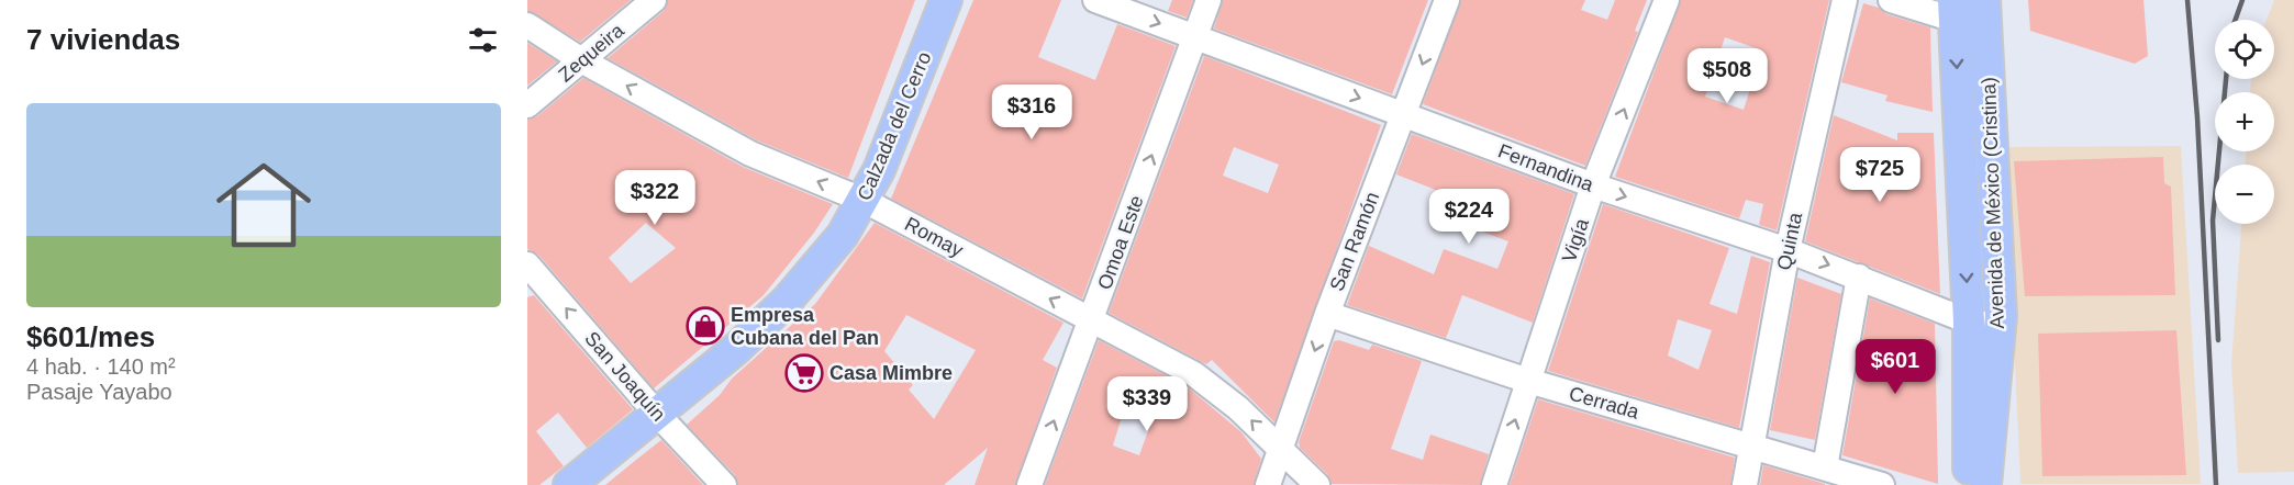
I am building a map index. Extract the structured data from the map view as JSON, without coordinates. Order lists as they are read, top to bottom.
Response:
{
  "streets": {
    "main road": ["Calzada del Cerro", "Avenida de México (Cristina)"],
    "street": [
      "Zequeira",
      "Fernandina",
      "Romay",
      "Vigía",
      "San Ramón",
      "Quinta",
      "Omoa Este",
      "San Joaquín",
      "Cerrada"
    ]
  },
  "crossings": [
    ["Zequeira", "Romay"],
    ["Calzada del Cerro", "Romay"],
    ["Calzada del Cerro", "San Joaquín"],
    ["Fernandina", "Avenida de México (Cristina)"],
    ["Fernandina", "Vigía"],
    ["Fernandina", "San Ramón"],
    ["Fernandina", "Quinta"],
    ["Fernandina", "Omoa Este"],
    ["Romay", "San Ramón"],
    ["Romay", "Omoa Este"],
    ["Vigía", "Cerrada"],
    ["San Ramón", "Cerrada"],
    ["Quinta", "Cerrada"]
  ],
  "one_way": [
    "Fernandina",
    "Romay",
    "Vigía",
    "San Ramón",
    "Omoa Este",
    "San Joaquín"
  ],
  "places": {
    "shop": ["Empresa Cubana del Pan"],
    "supermarket": ["Casa Mimbre"]
  },
  "page": {
    "heading": "7 viviendas",
    "map_buttons": ["+", "−"],
    "price": [
      "$508",
      "$316",
      "$725",
      "$322",
      "$224",
      "$601",
      "$339"
    ],
    "list": [
      {
        "name": "$601/mes",
        "note": "4 hab. · 140 m² · Pasaje Yayabo"
      }
    ]
  }
}
